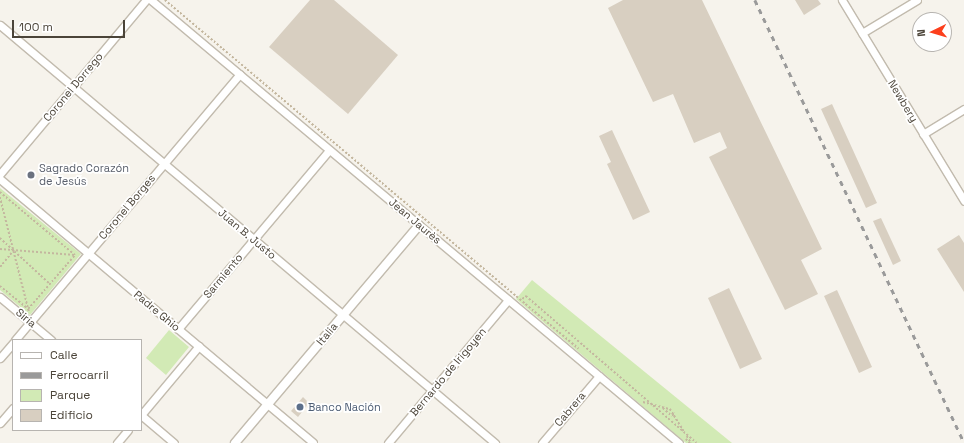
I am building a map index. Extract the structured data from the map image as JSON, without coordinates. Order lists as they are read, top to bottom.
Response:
{
  "streets": {
    "street": [
      "Coronel Dorrego",
      "Newbery",
      "Coronel Borges",
      "Jean Jaurès",
      "Juan B. Justo",
      "Sarmiento",
      "Padre Ghio",
      "Siria",
      "Italia",
      "Bernardo de Irigoyen",
      "Cabrera"
    ]
  },
  "crossings": [
    ["Coronel Dorrego", "Juan B. Justo"],
    ["Coronel Borges", "Jean Jaurès"],
    ["Coronel Borges", "Juan B. Justo"],
    ["Coronel Borges", "Padre Ghio"],
    ["Coronel Borges", "Siria"],
    ["Jean Jaurès", "Sarmiento"],
    ["Jean Jaurès", "Italia"],
    ["Jean Jaurès", "Bernardo de Irigoyen"],
    ["Jean Jaurès", "Cabrera"],
    ["Juan B. Justo", "Sarmiento"],
    ["Juan B. Justo", "Italia"],
    ["Juan B. Justo", "Bernardo de Irigoyen"],
    ["Sarmiento", "Padre Ghio"],
    ["Padre Ghio", "Italia"]
  ],
  "places": ["Sagrado Corazón de Jesús", "Banco Nación"],
  "legend": [
    "Calle",
    "Ferrocarril",
    "Parque",
    "Edificio"
  ],
  "scale_bar": "100 m",
  "north": "left"
}
